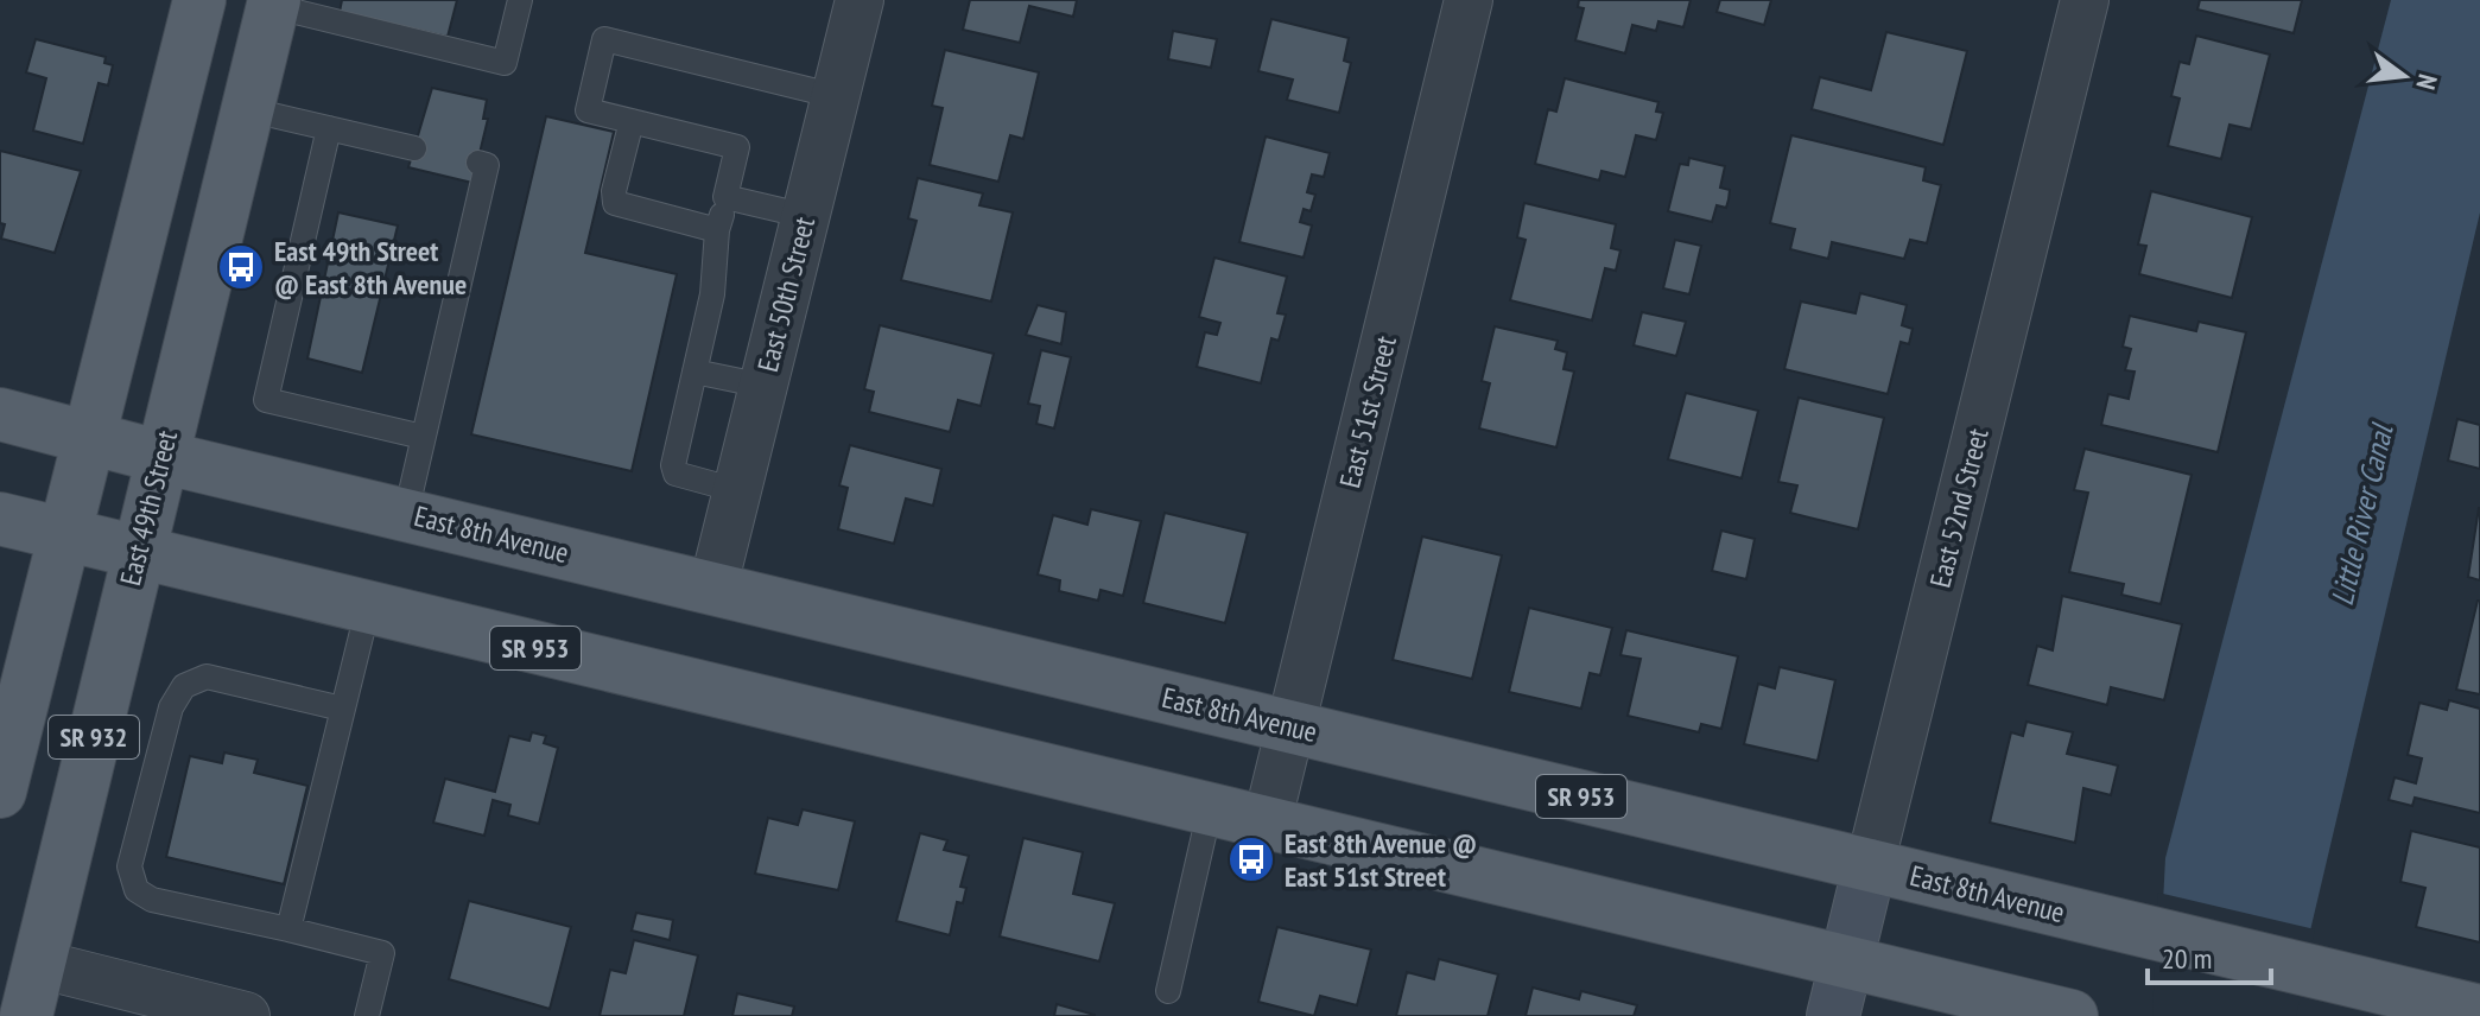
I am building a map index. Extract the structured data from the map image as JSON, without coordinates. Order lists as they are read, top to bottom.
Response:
{
  "streets": {
    "main road": [
      "East 49th Street",
      "East 8th Avenue",
      "SR 953",
      "SR 932"
    ],
    "street": ["East 50th Street", "East 51st Street", "East 52nd Street"]
  },
  "crossings": [
    ["East 50th Street", "East 8th Avenue"],
    ["East 51st Street", "East 8th Avenue"],
    ["East 51st Street", "SR 953"],
    ["East 49th Street", "East 8th Avenue"],
    ["East 49th Street", "SR 953"],
    ["East 52nd Street", "East 8th Avenue"],
    ["East 52nd Street", "SR 953"],
    ["East 8th Avenue", "SR 932"],
    ["SR 953", "SR 932"]
  ],
  "water": ["Little River Canal"],
  "places": {
    "bus stop": ["East 49th Street @ East 8th Avenue", "East 8th Avenue @ East 51st Street"]
  },
  "scale_bar": "20 m",
  "north": "right"
}
